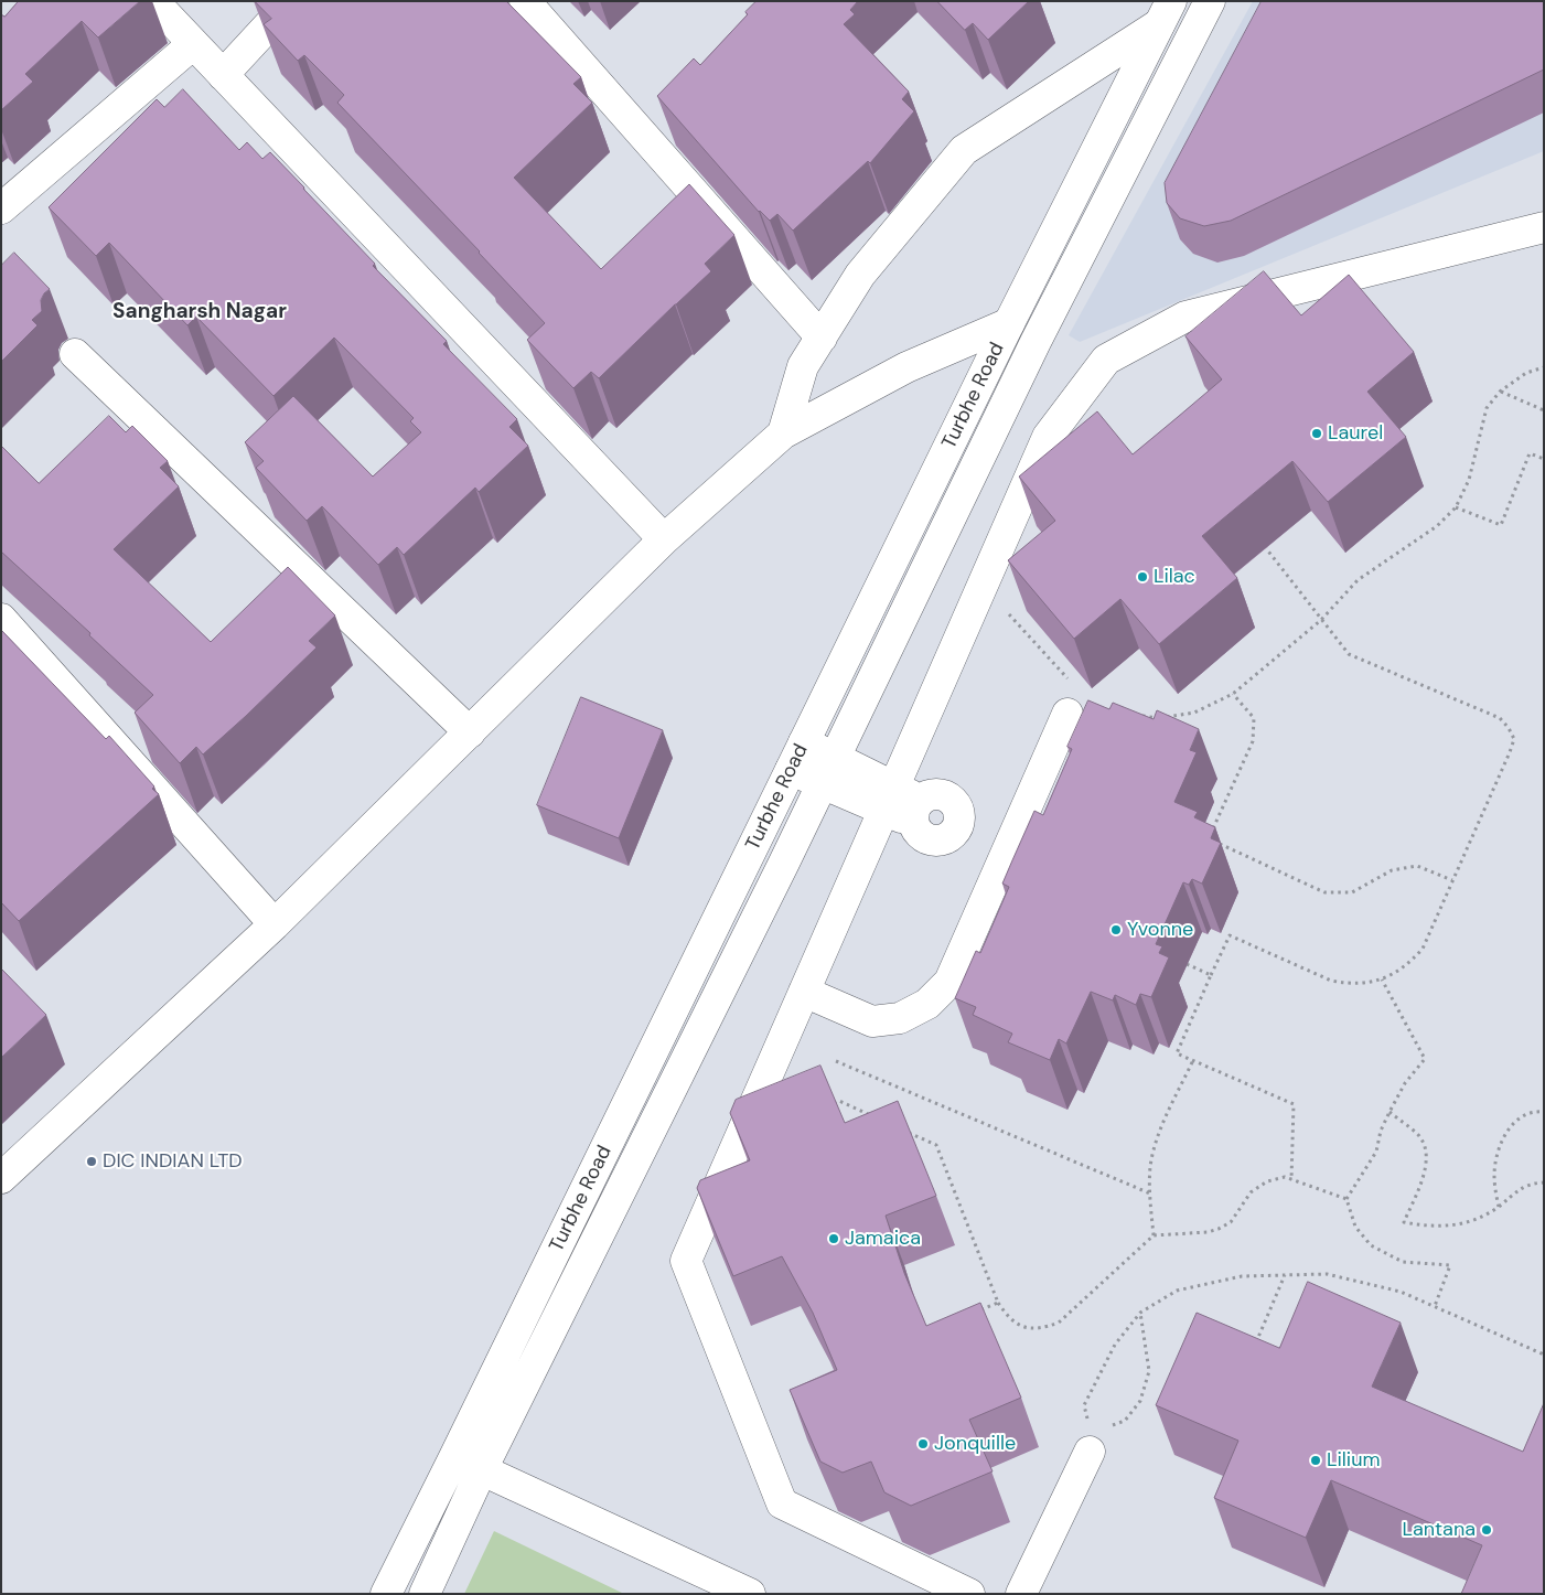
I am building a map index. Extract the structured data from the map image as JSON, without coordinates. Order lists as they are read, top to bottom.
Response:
{
  "streets": {
    "street": ["Turbhe Road"]
  },
  "districts": ["Sangharsh Nagar"],
  "places": [
    "Laurel",
    "Lilac",
    "Yvonne",
    "DIC INDIAN LTD",
    "Jamaica",
    "Jonquille",
    "Lilium",
    "Lantana"
  ]
}
